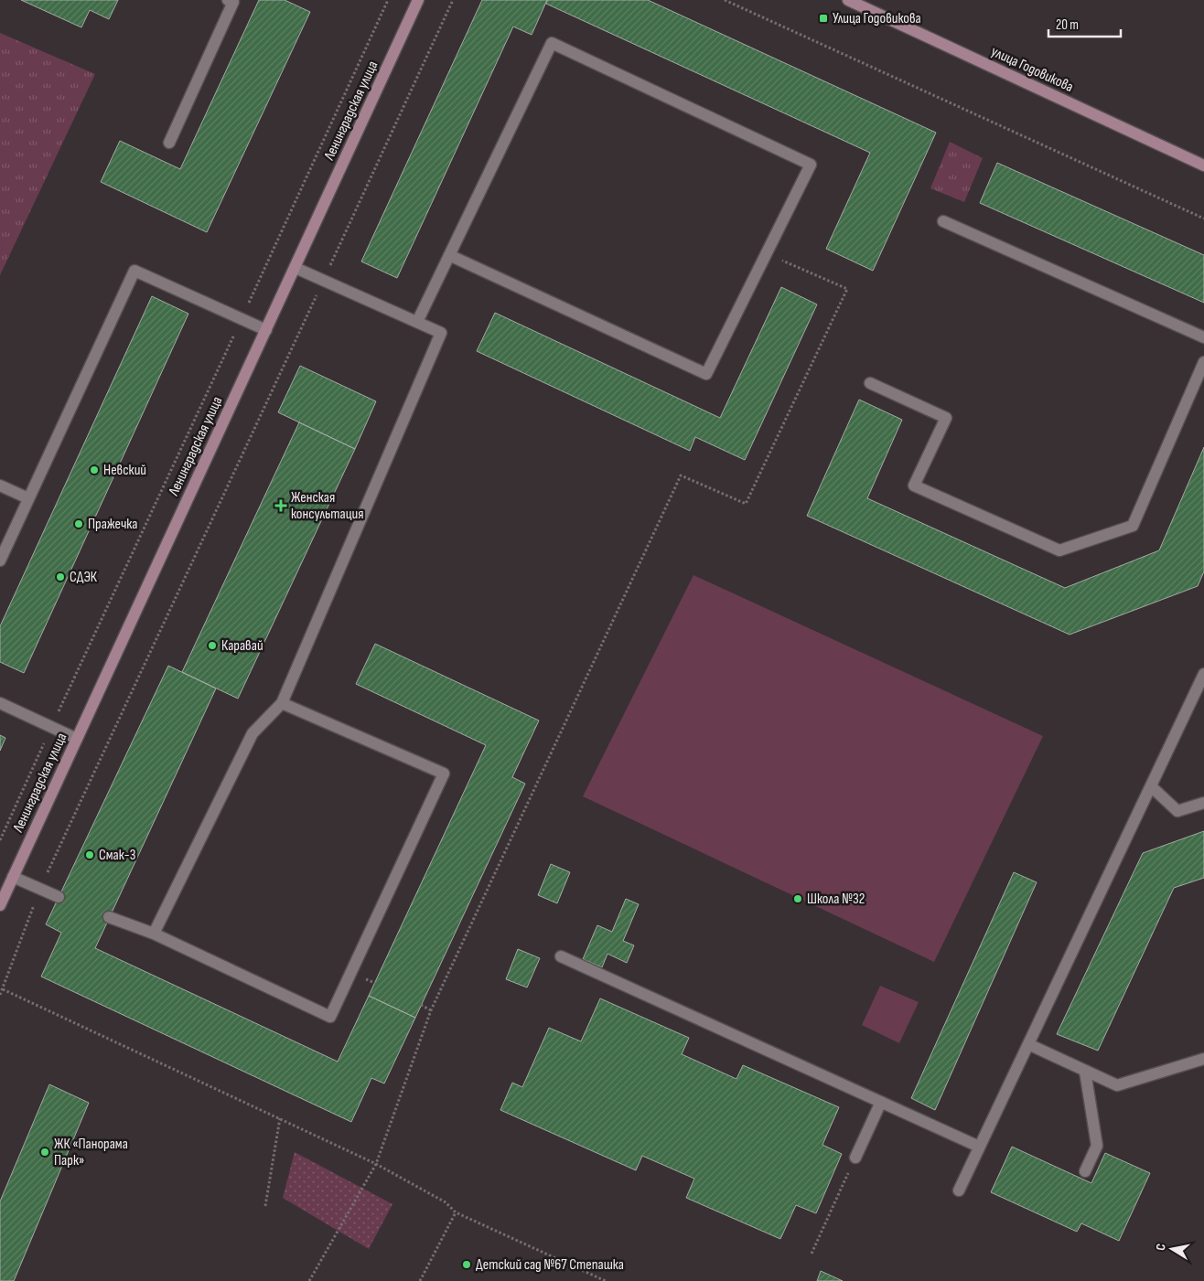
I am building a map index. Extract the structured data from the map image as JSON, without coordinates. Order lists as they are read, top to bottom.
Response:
{
  "streets": {
    "street": ["улица Годовикова", "Ленинградская улица"]
  },
  "places": {
    "transit": ["Улица Годовикова"],
    "other": [
      "Невский",
      "Пражечка",
      "СДЭК",
      "Каравай",
      "Смак-3",
      "Школа №32",
      "ЖК «Панорама Парк»",
      "Детский сад №67 Степашка"
    ],
    "health": ["Женская консультация"]
  },
  "scale_bar": "20 m",
  "north": "left"
}
